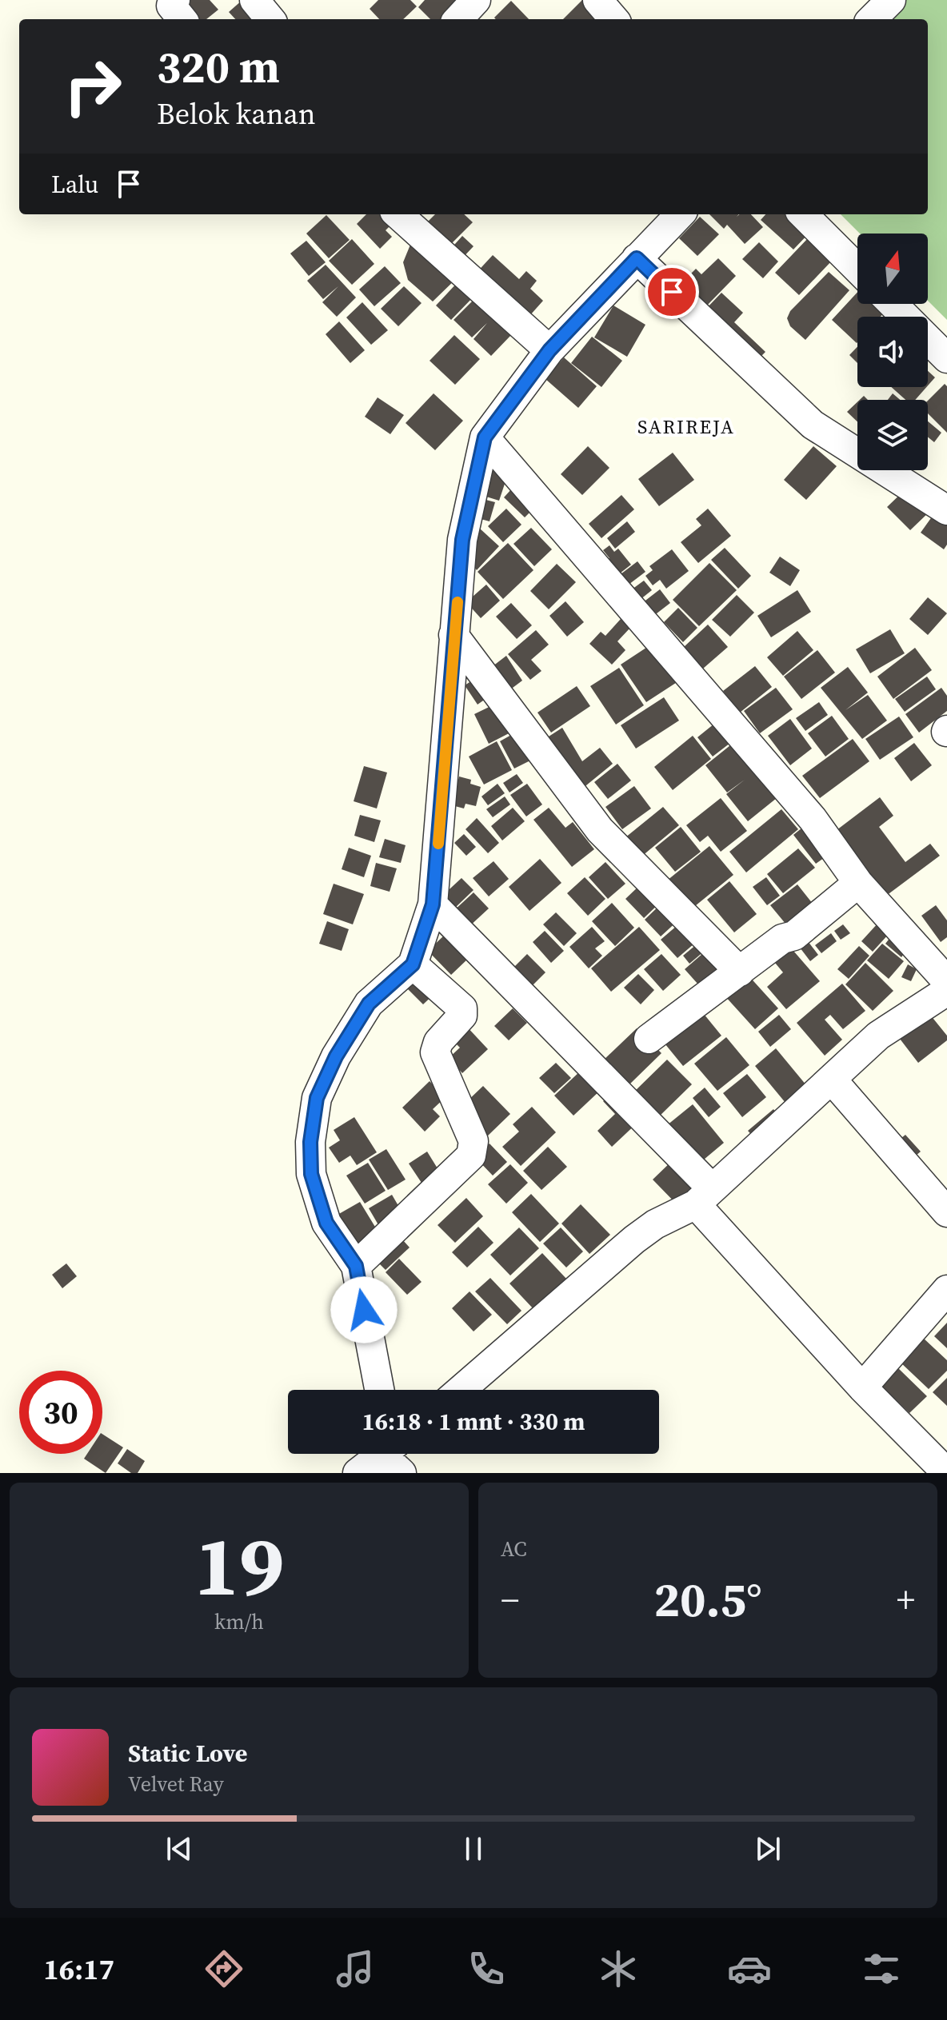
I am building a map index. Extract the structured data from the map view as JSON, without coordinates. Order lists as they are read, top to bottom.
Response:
{
  "districts": ["SARIREJA"],
  "north": "top",
  "page": {
    "turn": ["320 m", "Belok kanan"],
    "then": "Lalu",
    "limit": "30",
    "trip": "16:18 · 1 mnt · 330 m",
    "tile": [
      ["19", "km/h"],
      "AC"
    ],
    "heat": ["−", "20.5°", "+"],
    "song": ["Static Love", "Velvet Ray"],
    "tabs": "16:17"
  }
}
